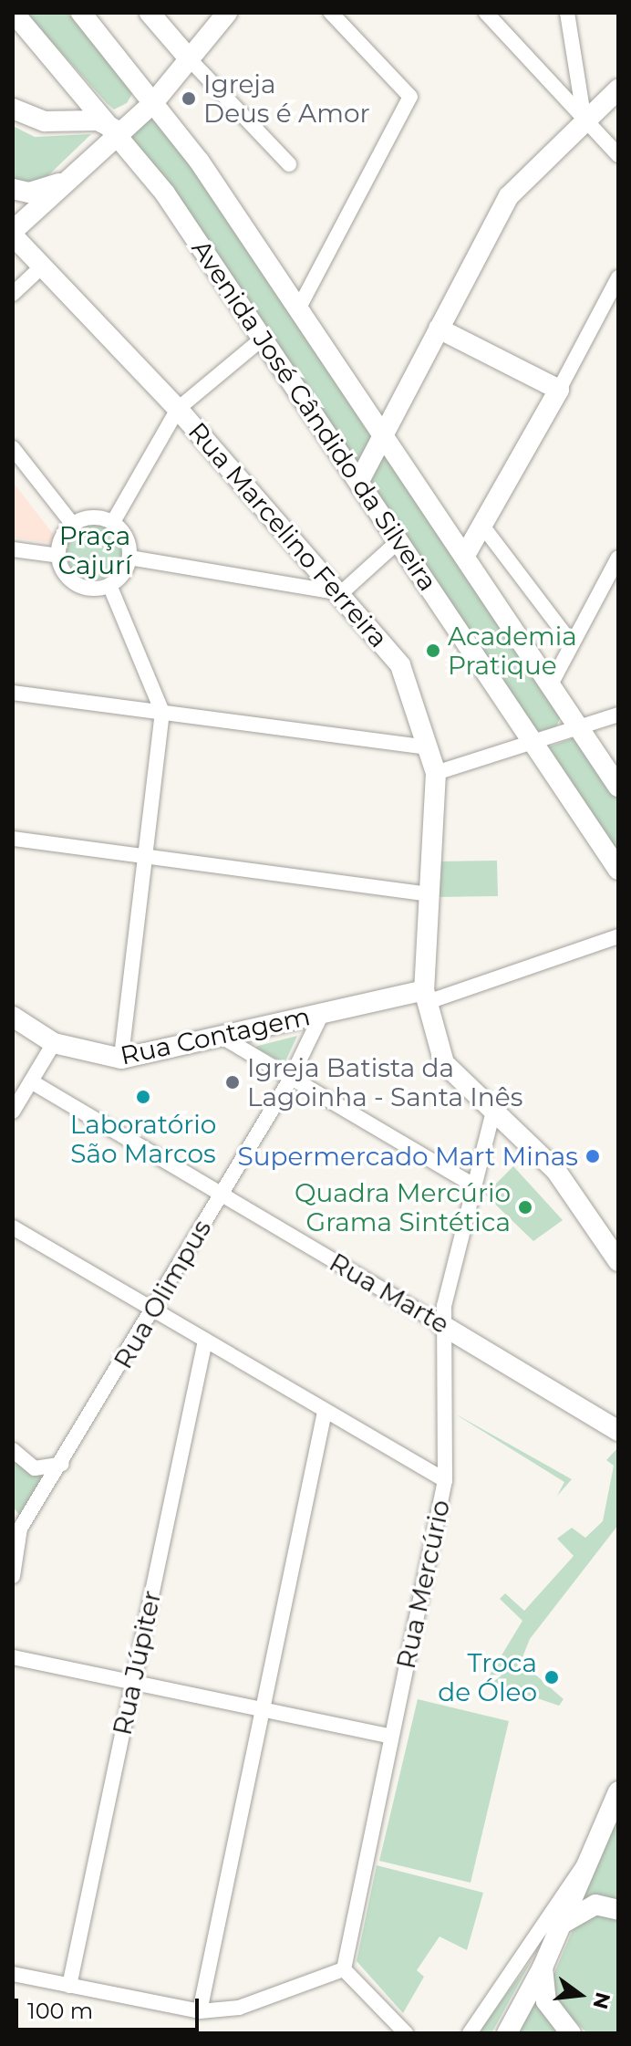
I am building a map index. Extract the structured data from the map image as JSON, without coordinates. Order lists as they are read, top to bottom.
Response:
{
  "streets": {
    "street": [
      "Avenida José Cândido da Silveira",
      "Rua Marcelino Ferreira",
      "Rua Contagem",
      "Rua Marte",
      "Rua Olimpus",
      "Rua Mercúrio",
      "Rua Júpiter"
    ]
  },
  "crossings": [
    ["Rua Marcelino Ferreira", "Rua Contagem"],
    ["Rua Marcelino Ferreira", "Rua Mercúrio"],
    ["Rua Contagem", "Rua Olimpus"],
    ["Rua Marte", "Rua Olimpus"],
    ["Rua Marte", "Rua Mercúrio"]
  ],
  "parks": ["Praça Cajurí"],
  "places": [
    "Igreja Deus é Amor",
    "Academia Pratique",
    "Igreja Batista da Lagoinha - Santa Inês",
    "Laboratório São Marcos",
    "Supermercado Mart Minas",
    "Quadra Mercúrio Grama Sintética",
    "Troca de Óleo"
  ],
  "scale_bar": "100 m",
  "north": "right"
}
